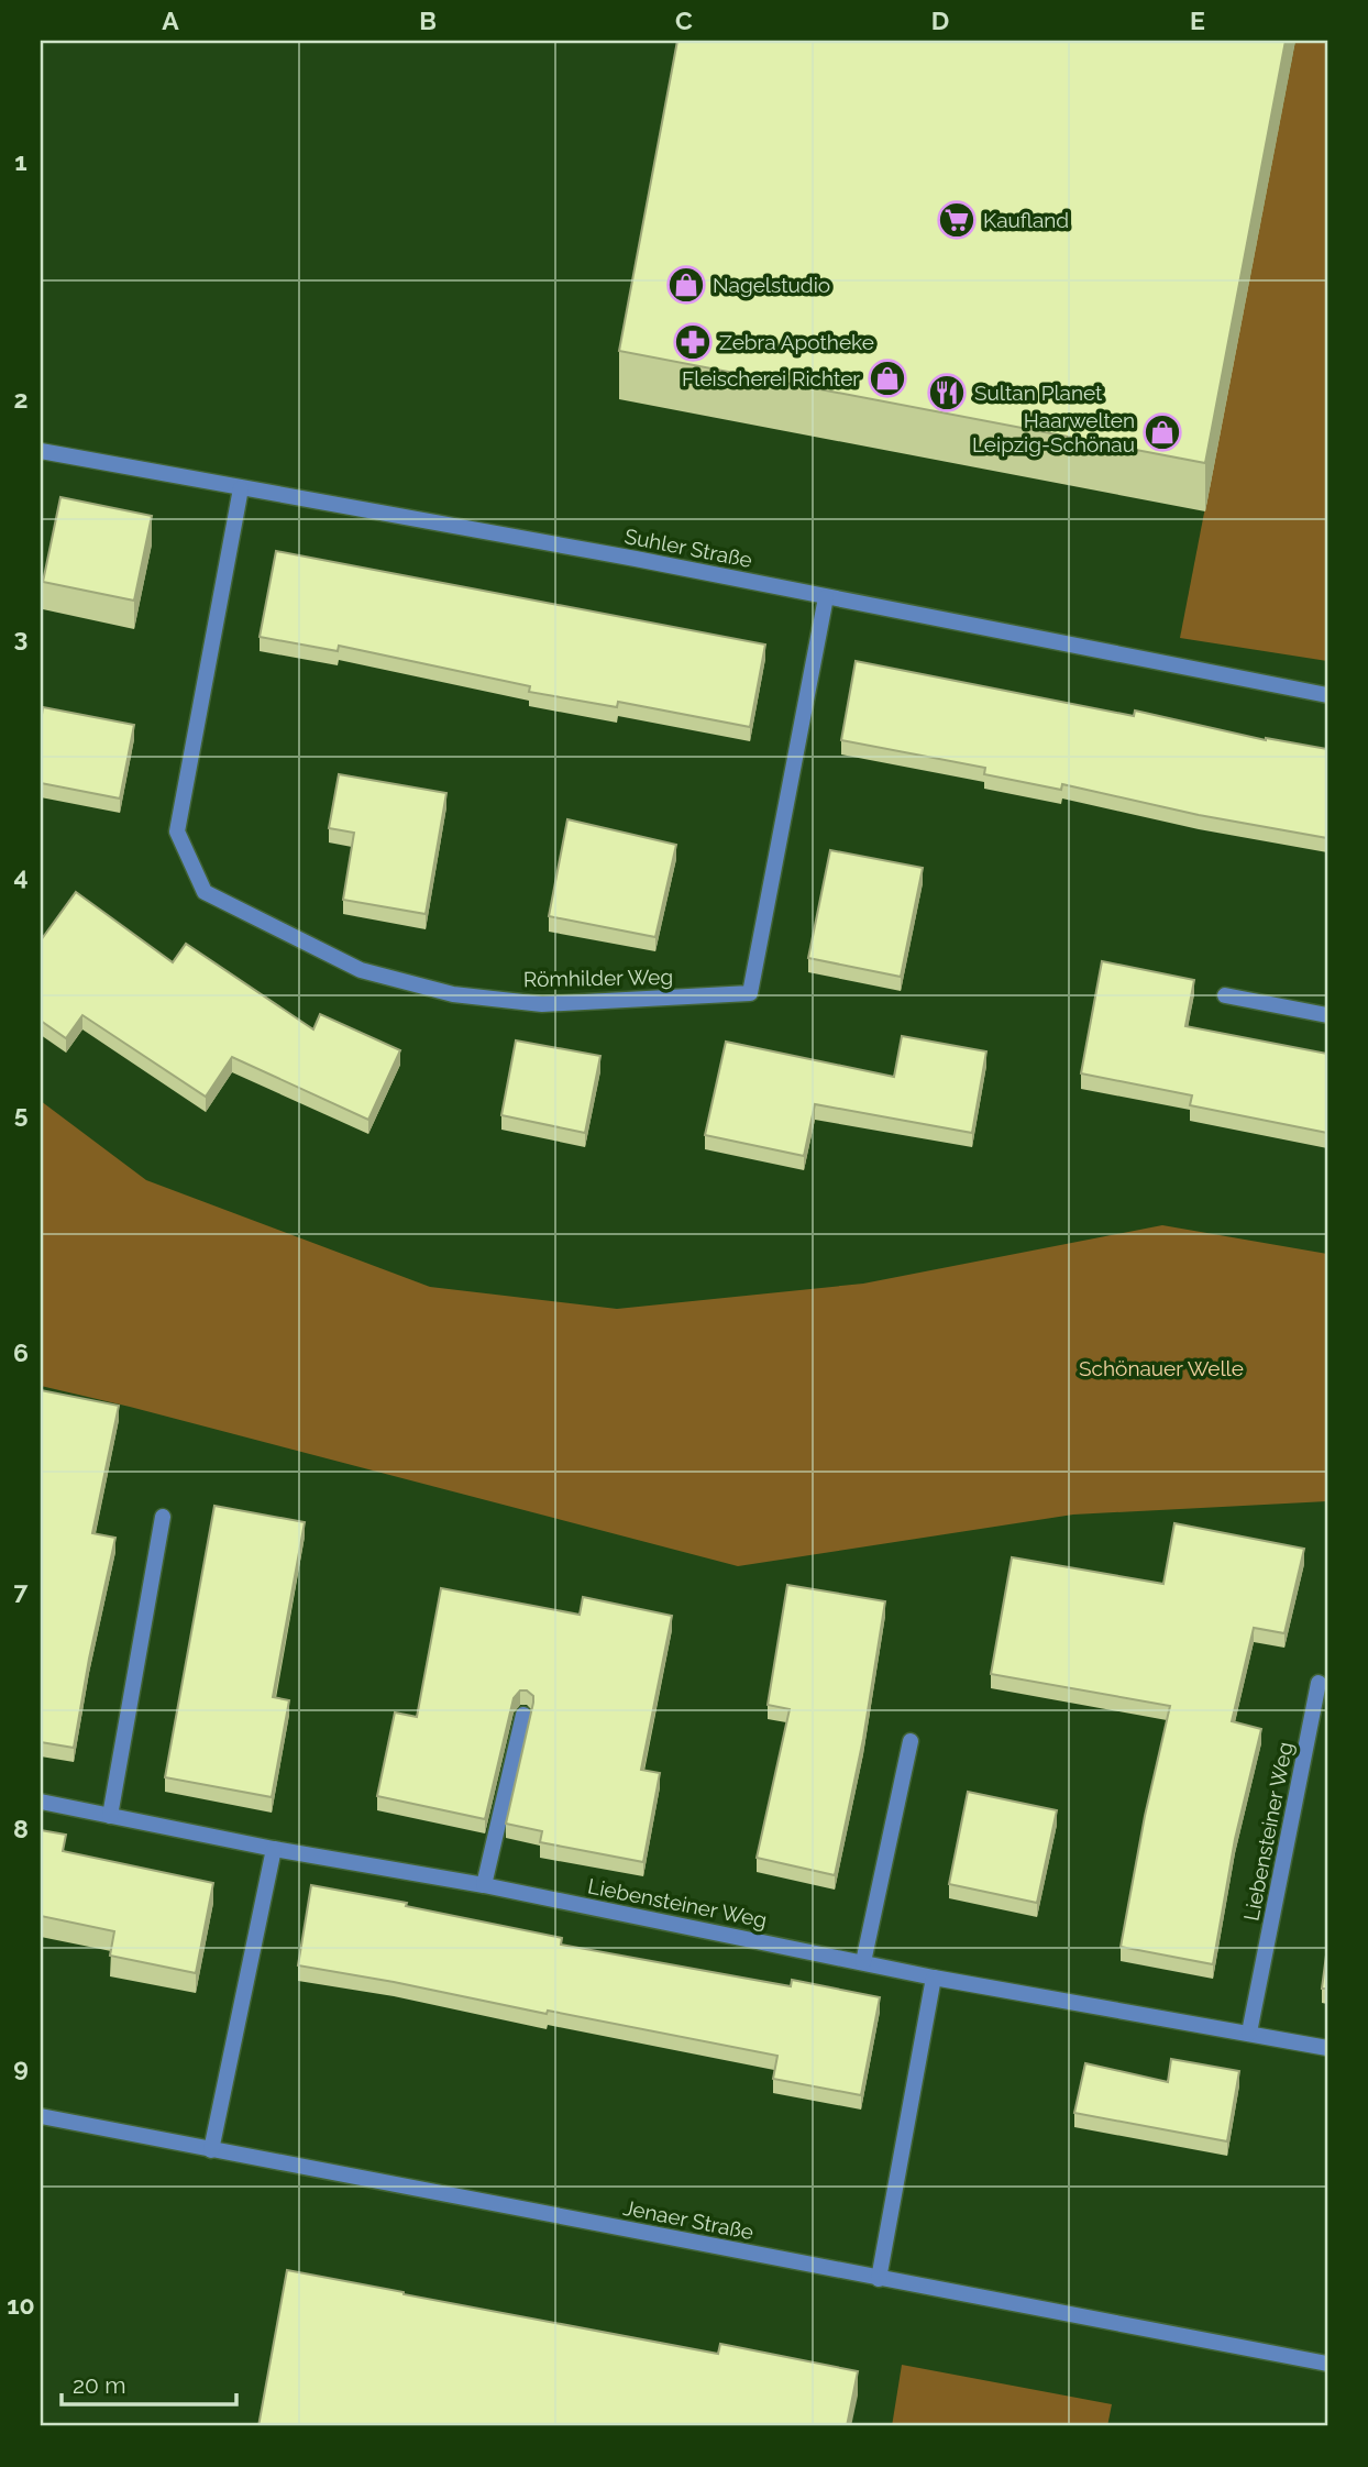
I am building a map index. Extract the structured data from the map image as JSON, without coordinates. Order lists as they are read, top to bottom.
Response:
{
  "streets": {
    "street": [
      "Suhler Straße",
      "Römhilder Weg",
      "Liebensteiner Weg",
      "Jenaer Straße"
    ]
  },
  "crossings": [
    ["Suhler Straße", "Römhilder Weg"]
  ],
  "parks": ["Schönauer Welle"],
  "places": {
    "supermarket": ["Kaufland"],
    "shop": ["Nagelstudio", "Fleischerei Richter", "Haarwelten Leipzig-Schönau"],
    "pharmacy": ["Zebra Apotheke"],
    "restaurant": ["Sultan Planet"]
  },
  "scale_bar": "20 m",
  "grid": {
    "columns": [
      "A",
      "B",
      "C",
      "D",
      "E"
    ],
    "rows": [
      "1",
      "2",
      "3",
      "4",
      "5",
      "6",
      "7",
      "8",
      "9",
      "10"
    ]
  }
}
